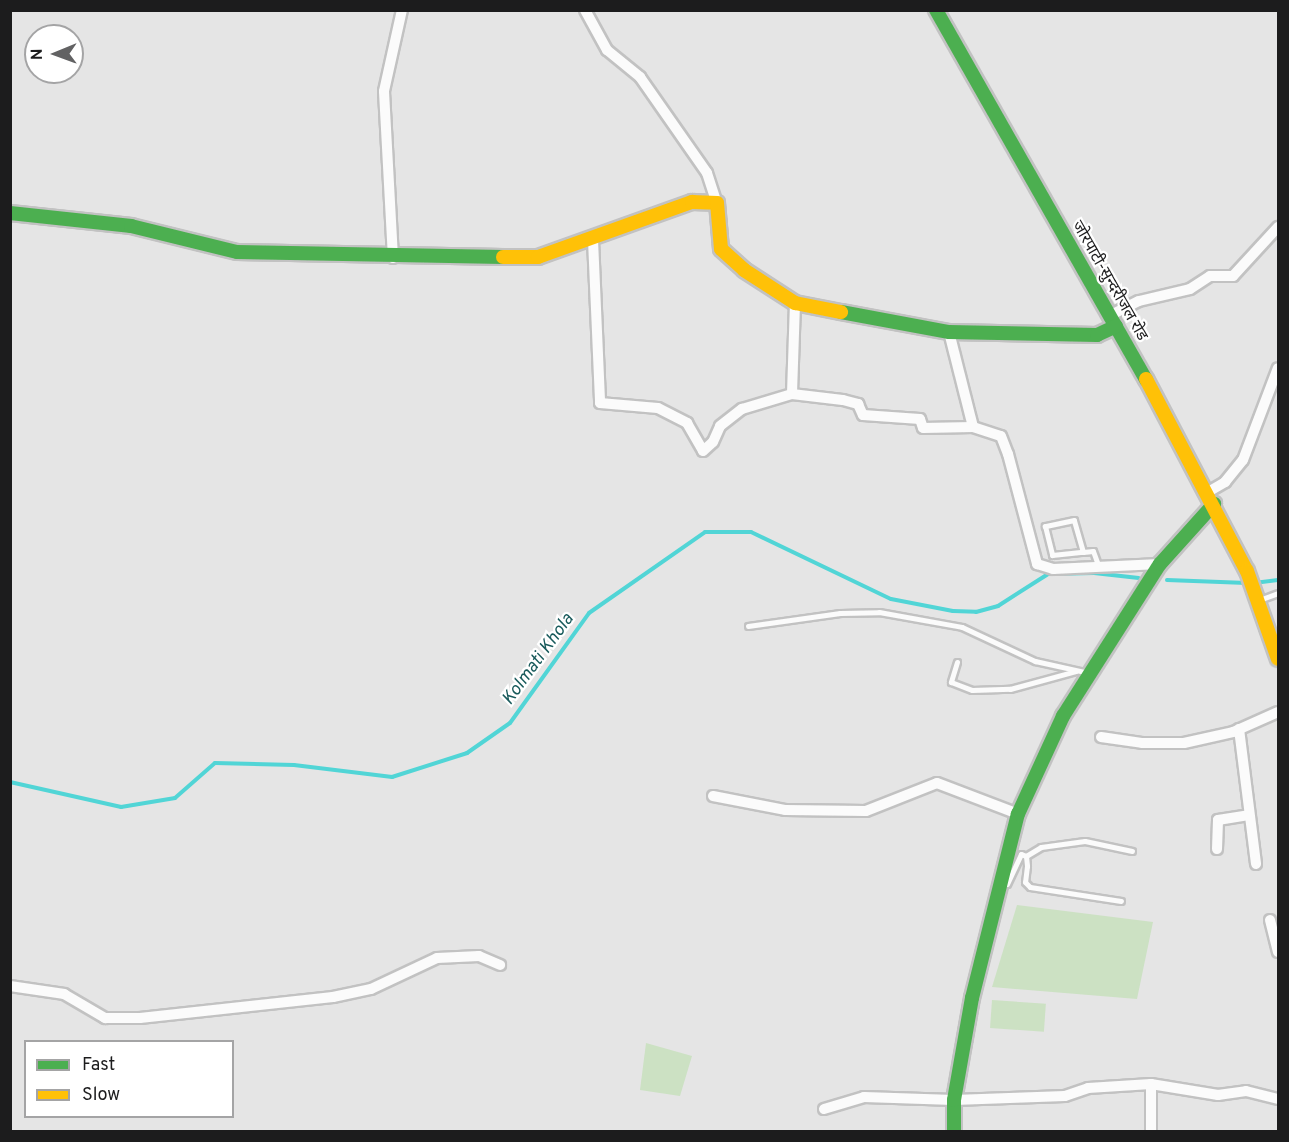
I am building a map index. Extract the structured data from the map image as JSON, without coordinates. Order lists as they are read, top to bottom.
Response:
{
  "streets": {
    "street": ["जोरपाटी-सुन्दरीजल रोड"]
  },
  "water": ["Kolmati Khola"],
  "legend": ["Fast", "Slow"],
  "north": "left"
}
